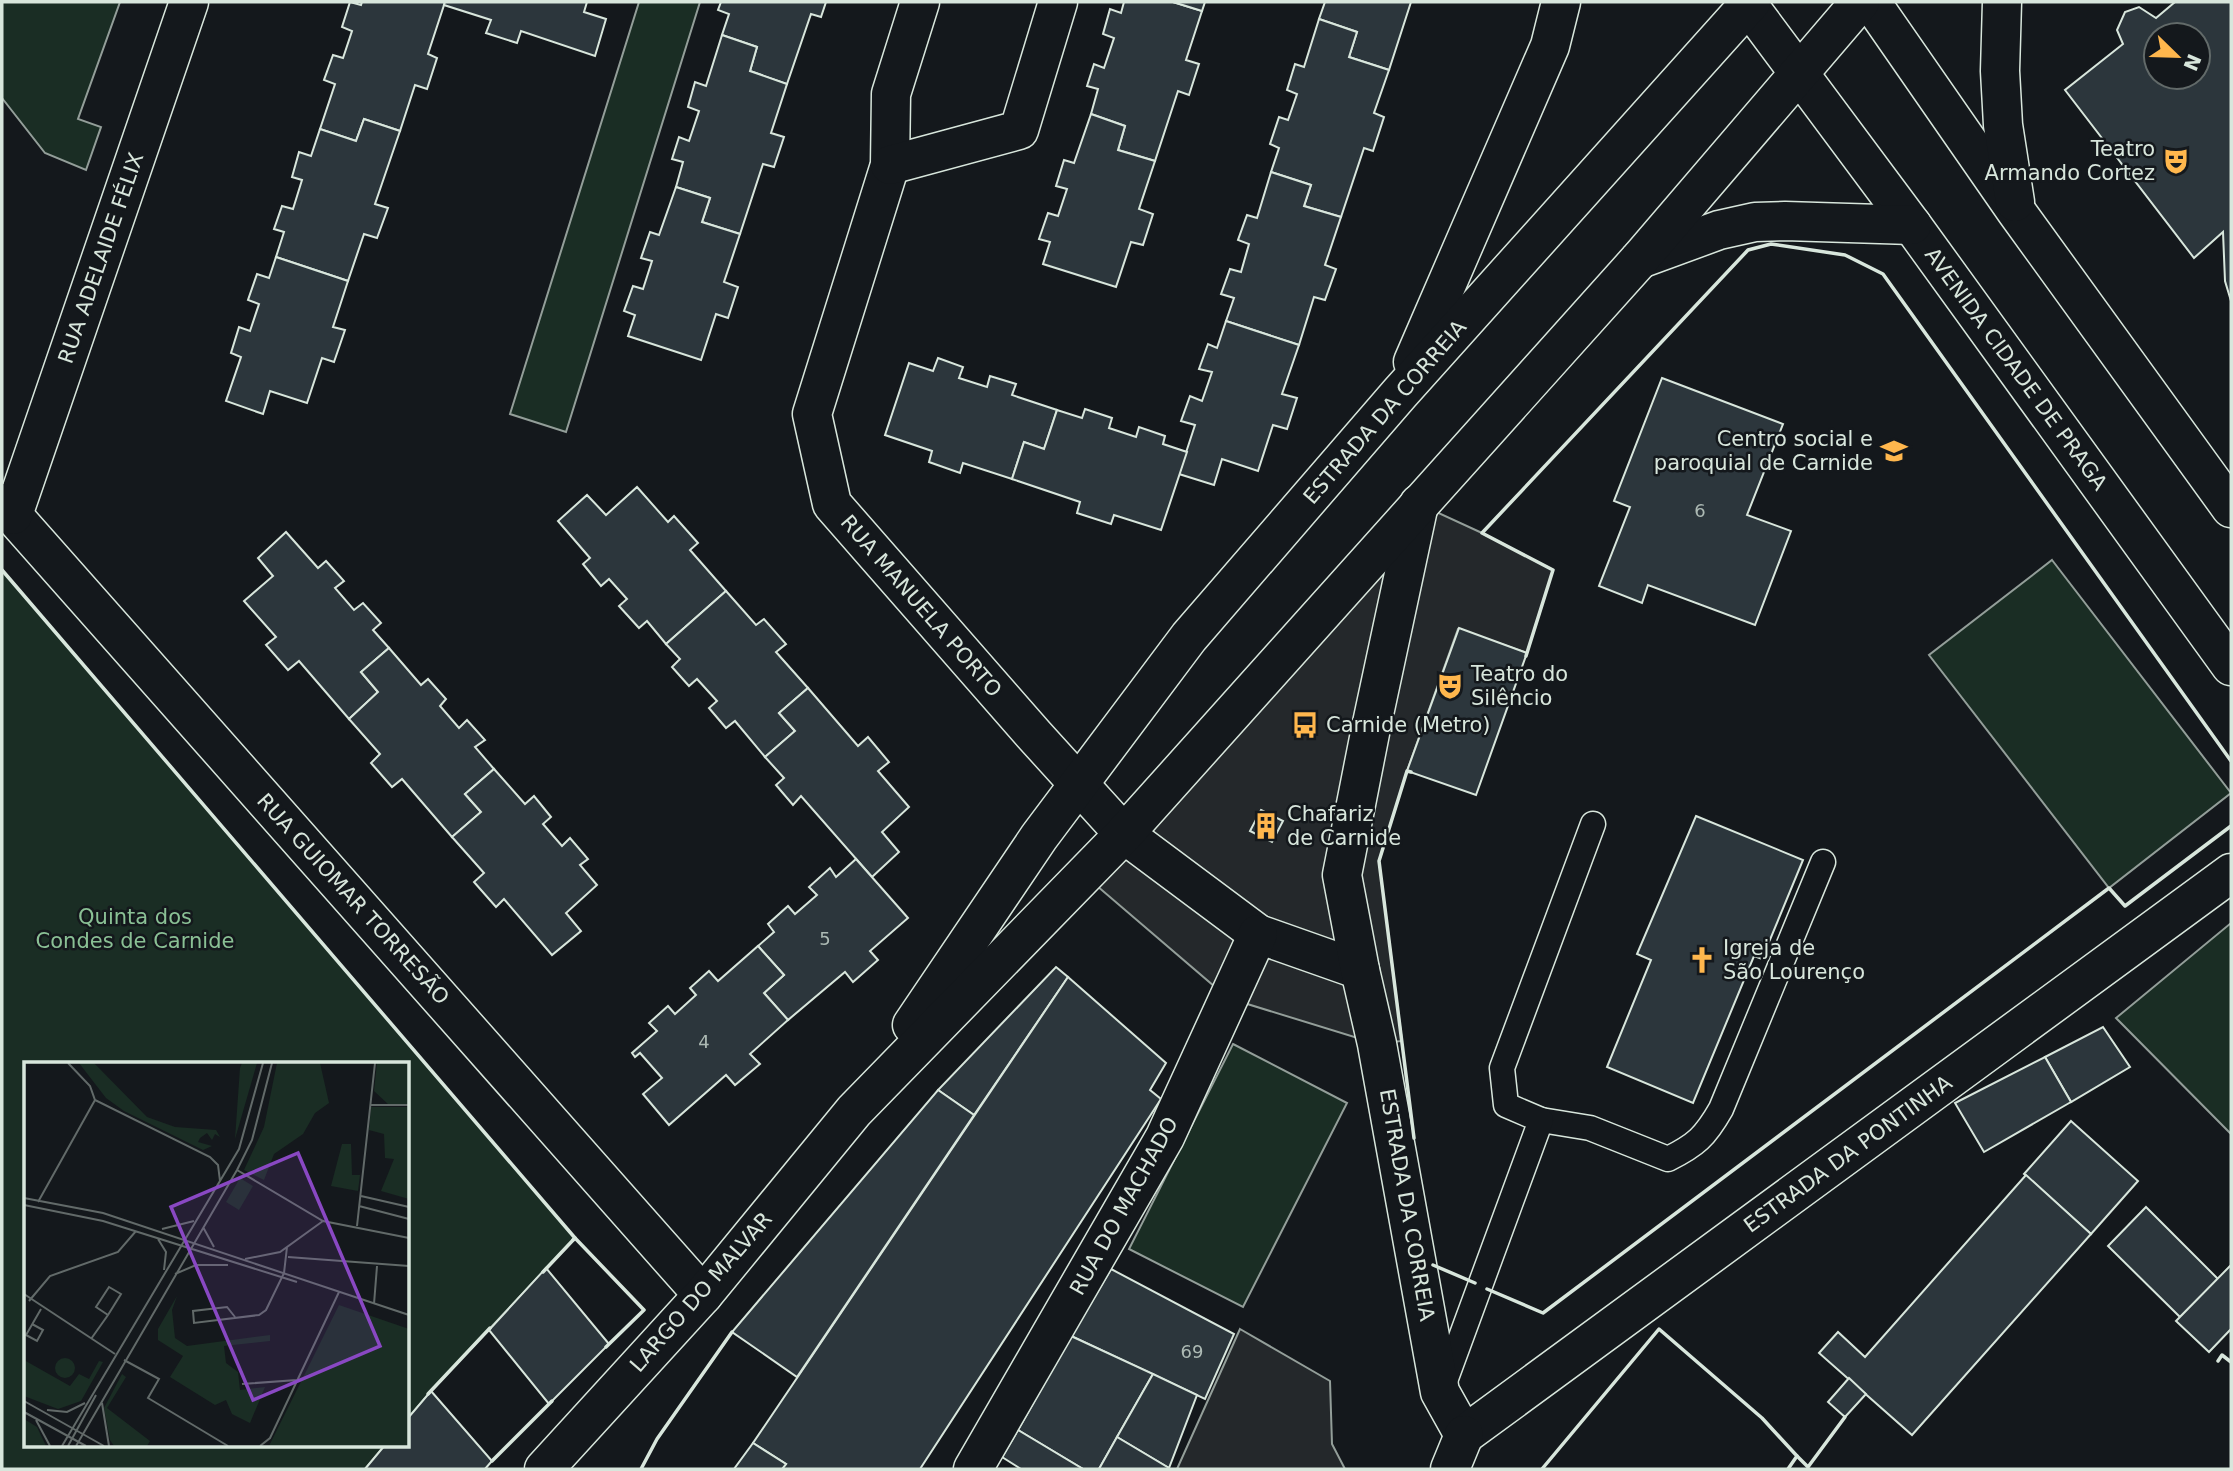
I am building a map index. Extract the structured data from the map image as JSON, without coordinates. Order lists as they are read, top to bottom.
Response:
{
  "streets": {
    "main road": [
      "RUA ADELAIDE FÉLIX",
      "AVENIDA CIDADE DE PRAGA",
      "ESTRADA DA CORREIA",
      "RUA MANUELA PORTO",
      "RUA GUIOMAR TORRESÃO",
      "ESTRADA DA PONTINHA",
      "RUA DO MACHADO",
      "LARGO DO MALVAR"
    ]
  },
  "crossings": [
    ["RUA ADELAIDE FÉLIX", "RUA GUIOMAR TORRESÃO"],
    ["AVENIDA CIDADE DE PRAGA", "ESTRADA DA CORREIA"],
    ["ESTRADA DA CORREIA", "RUA MANUELA PORTO"],
    ["ESTRADA DA CORREIA", "ESTRADA DA PONTINHA"],
    ["ESTRADA DA CORREIA", "LARGO DO MALVAR"],
    ["RUA MANUELA PORTO", "LARGO DO MALVAR"],
    ["RUA GUIOMAR TORRESÃO", "LARGO DO MALVAR"]
  ],
  "parks": ["Quinta dos Condes de Carnide"],
  "places": {
    "theatre": ["Teatro Armando Cortez", "Teatro do Silêncio"],
    "school or university": ["Centro social e paroquial de Carnide"],
    "bus stop": ["Carnide (Metro)"],
    "building": ["Chafariz de Carnide"],
    "church": ["Igreja de São Lourenço"]
  },
  "house_numbers": [
    "6",
    "5",
    "4",
    "69"
  ],
  "north": "bottom right"
}
